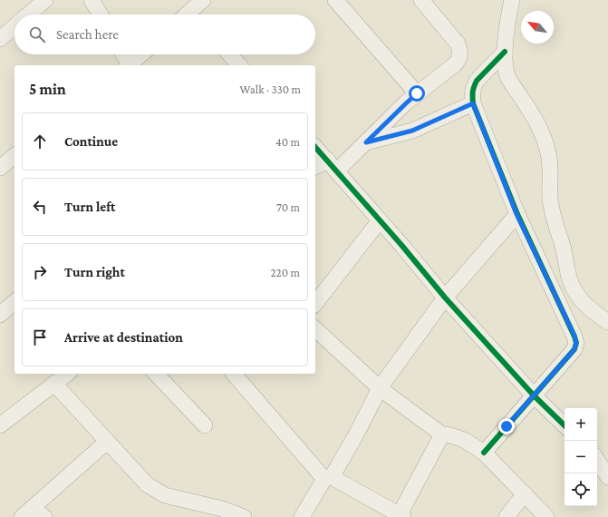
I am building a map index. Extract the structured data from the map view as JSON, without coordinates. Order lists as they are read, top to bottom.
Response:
{
  "north": "top left",
  "page": {
    "search": "Search here",
    "heading": ["5 min", "Walk · 330 m"],
    "list": [
      ["Continue", "40 m"],
      ["Turn left", "70 m"],
      ["Turn right", "220 m"],
      "Arrive at destination"
    ],
    "map_buttons": ["+", "−"]
  }
}
